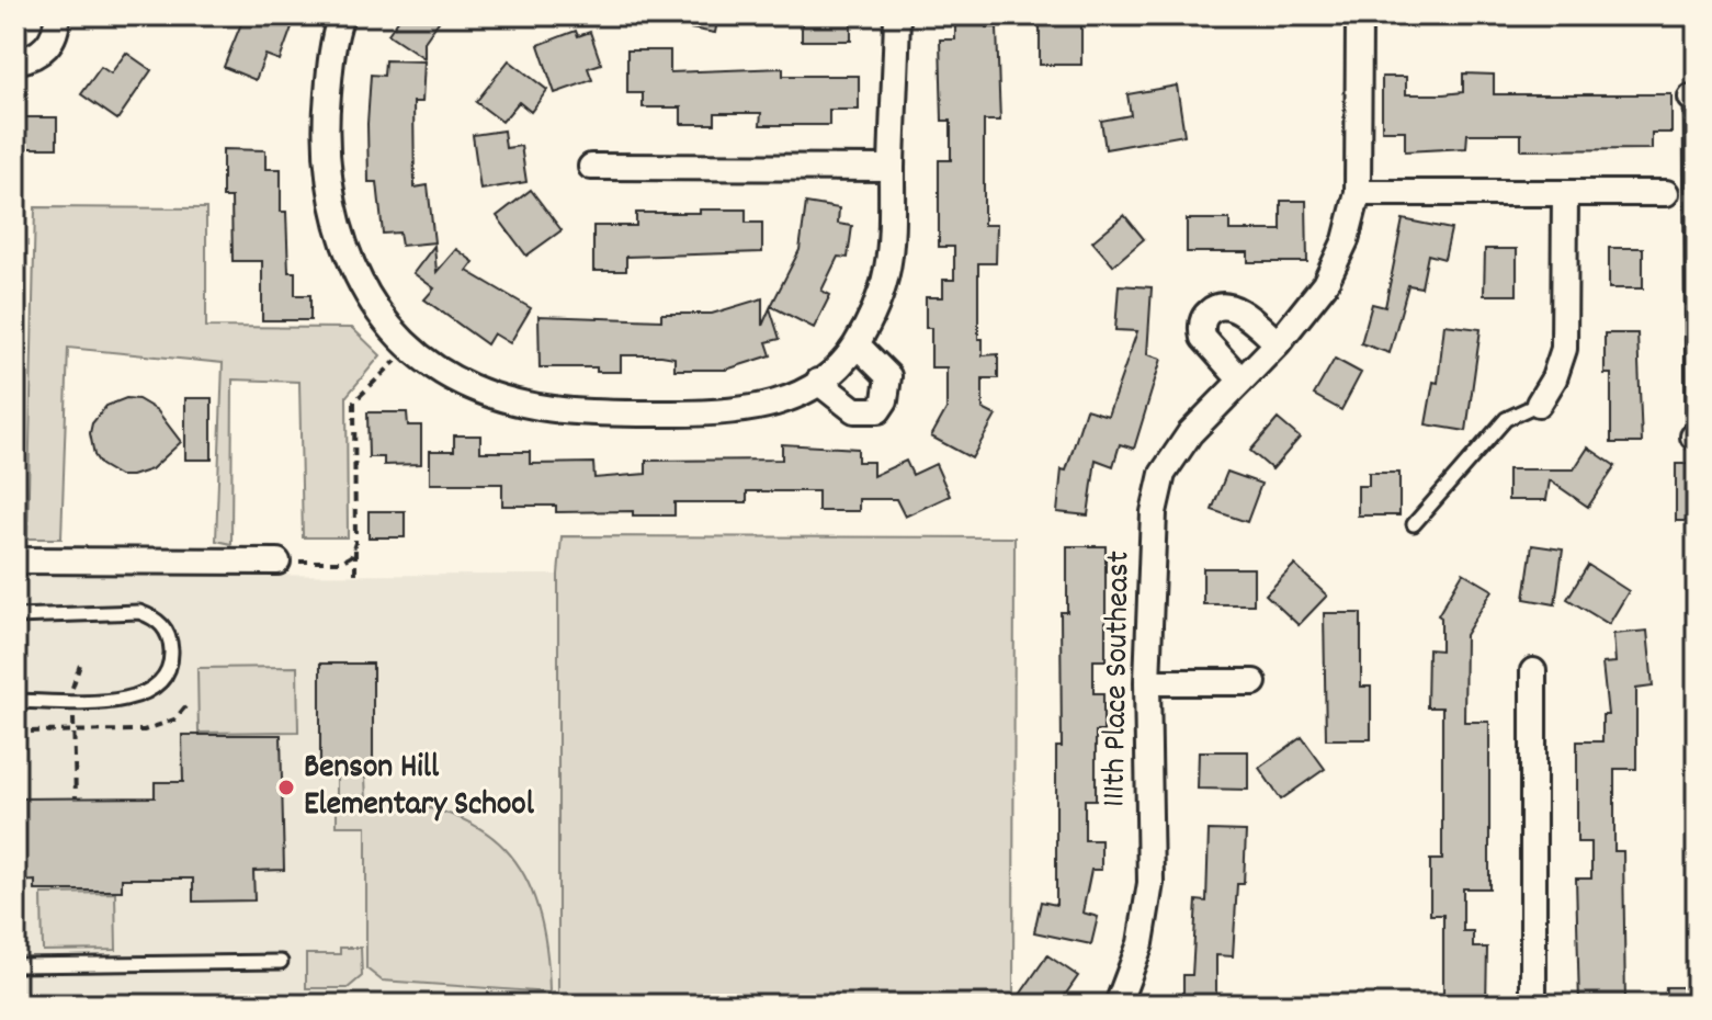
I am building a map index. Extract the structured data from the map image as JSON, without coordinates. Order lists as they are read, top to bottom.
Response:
{
  "streets": {
    "street": ["111th Place Southeast"]
  },
  "places": ["Benson Hill Elementary School"]
}
